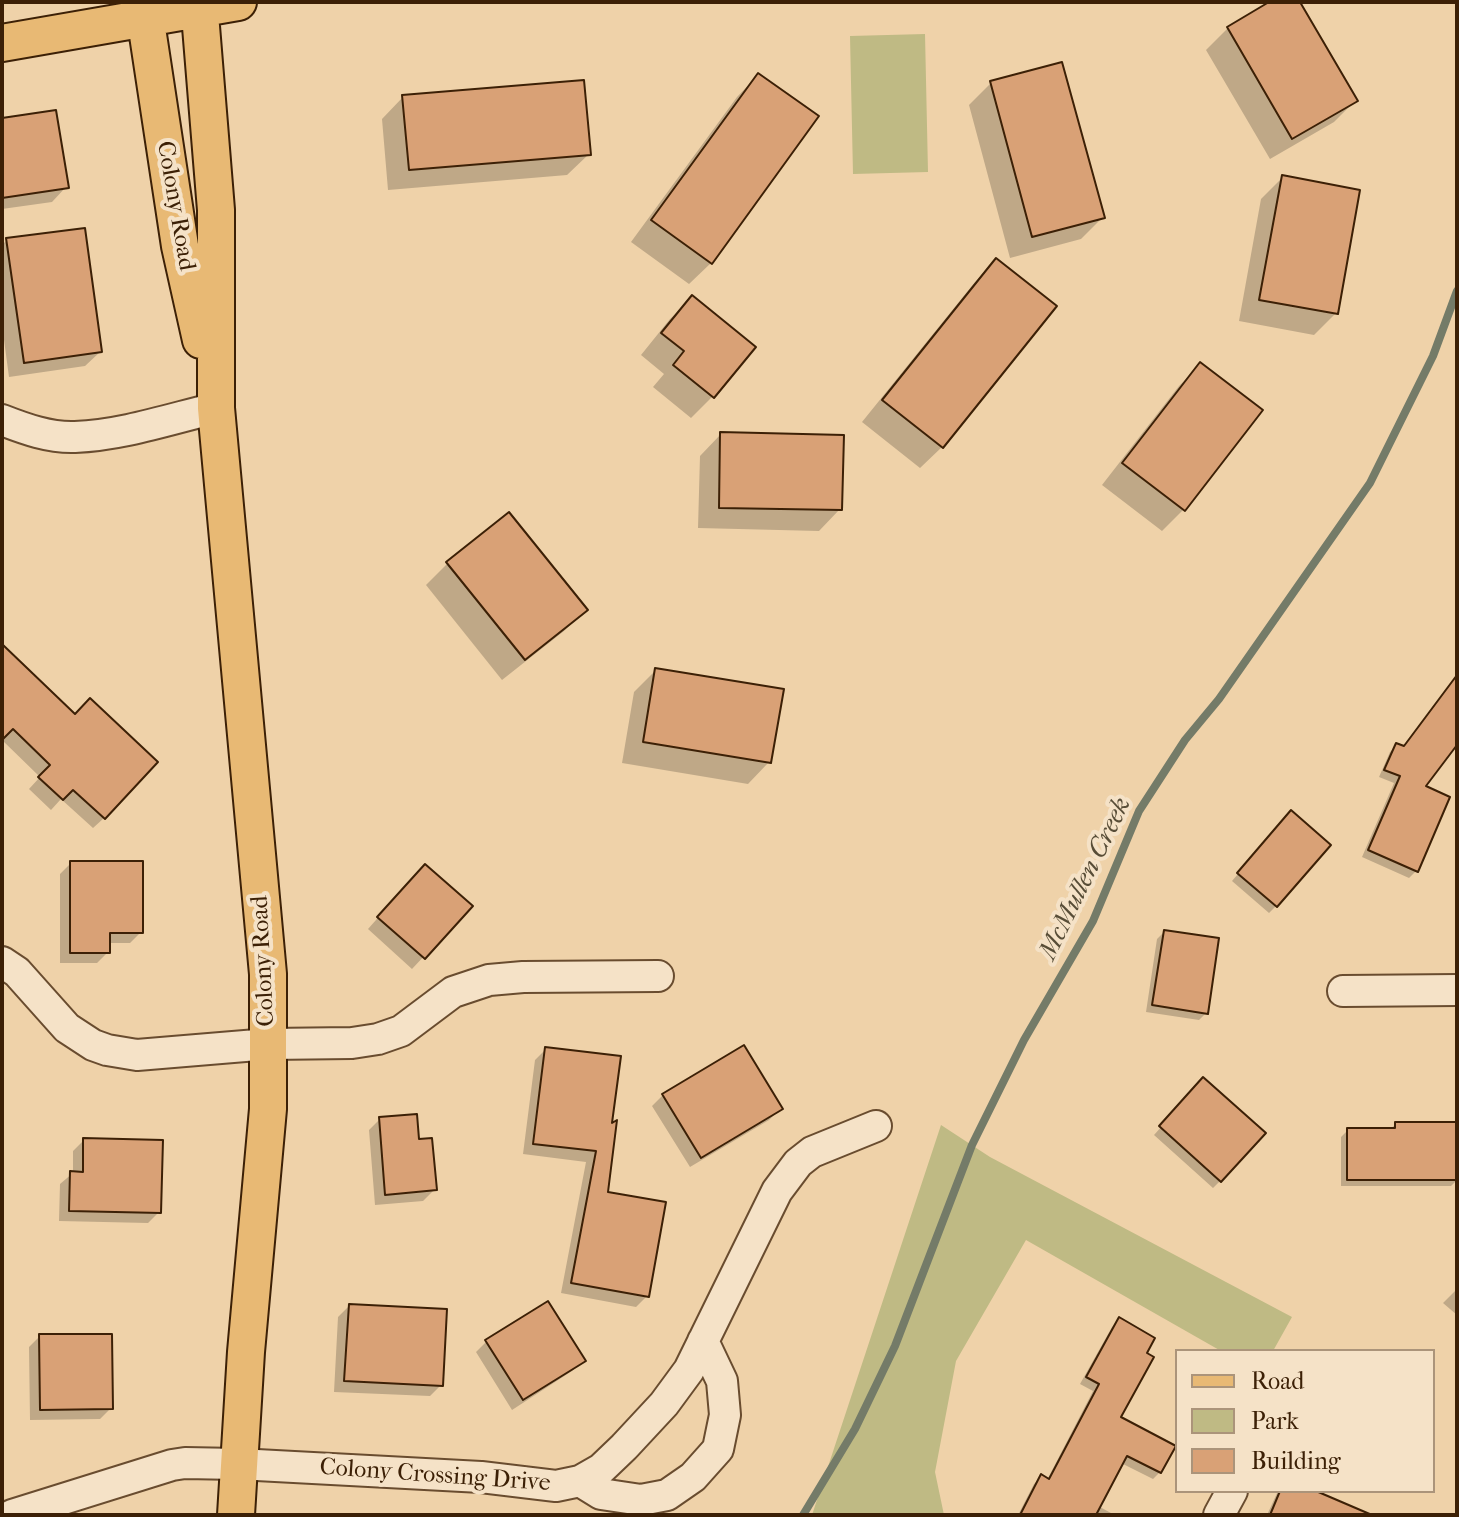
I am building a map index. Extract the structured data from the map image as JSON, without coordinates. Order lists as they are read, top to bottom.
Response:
{
  "streets": {
    "main road": ["Colony Road"],
    "street": ["Colony Crossing Drive"]
  },
  "crossings": [
    ["Colony Road", "Colony Crossing Drive"]
  ],
  "water": ["McMullen Creek"],
  "legend": ["Road", "Park", "Building"]
}
